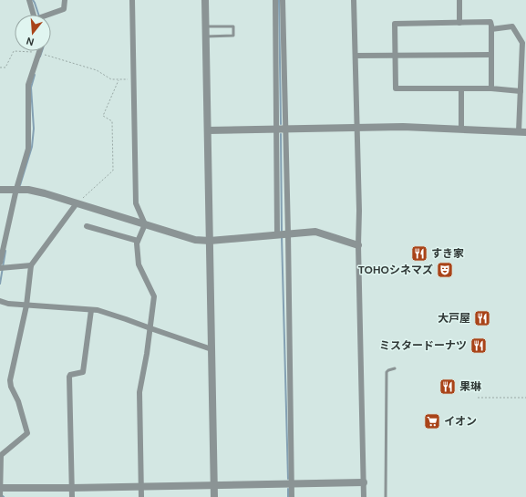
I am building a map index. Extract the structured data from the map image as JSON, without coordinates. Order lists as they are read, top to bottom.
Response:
{
  "places": {
    "restaurant": [
      "すき家",
      "大戸屋",
      "ミスタードーナツ",
      "果琳"
    ],
    "theatre": ["TOHOシネマズ"],
    "supermarket": ["イオン"]
  },
  "north": "bottom"
}
